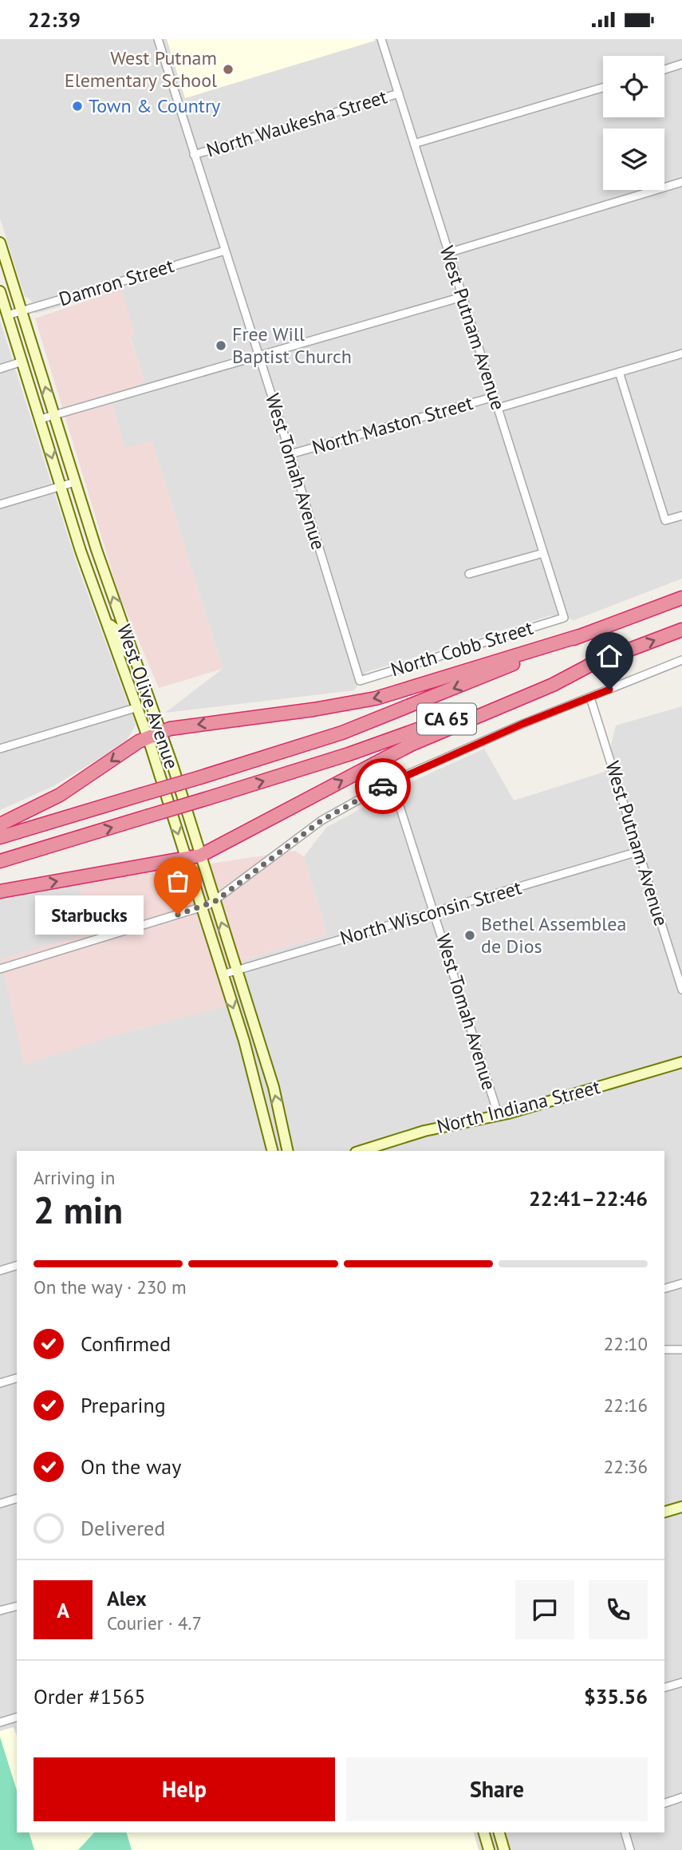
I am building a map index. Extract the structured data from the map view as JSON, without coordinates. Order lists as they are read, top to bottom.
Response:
{
  "streets": {
    "highway": ["CA 65"],
    "main road": ["West Olive Avenue", "North Indiana Street"],
    "street": [
      "North Waukesha Street",
      "Damron Street",
      "West Putnam Avenue",
      "North Maston Street",
      "West Tomah Avenue",
      "North Cobb Street",
      "North Wisconsin Street"
    ]
  },
  "crossings": [
    ["North Waukesha Street", "West Putnam Avenue"],
    ["North Waukesha Street", "West Tomah Avenue"],
    ["Damron Street", "West Tomah Avenue"],
    ["Damron Street", "West Olive Avenue"],
    ["West Putnam Avenue", "North Maston Street"],
    ["West Putnam Avenue", "North Cobb Street"],
    ["West Putnam Avenue", "North Wisconsin Street"],
    ["North Maston Street", "West Tomah Avenue"],
    ["West Tomah Avenue", "North Cobb Street"],
    ["West Tomah Avenue", "North Wisconsin Street"],
    ["West Tomah Avenue", "North Indiana Street"],
    ["West Olive Avenue", "North Wisconsin Street"]
  ],
  "places": [
    "West Putnam Elementary School",
    "Town & Country",
    "Free Will Baptist Church",
    "Starbucks",
    "Bethel Assemblea de Dios"
  ],
  "page": {
    "status": "22:39",
    "bubble": "Starbucks",
    "heading": ["2 min", "Arriving in", "22:41–22:46"],
    "panel": [
      "Alex",
      "Courier · 4.7",
      "Order #1565",
      "$35.56"
    ],
    "bar": "On the way · 230 m",
    "list": [
      ["Confirmed", "22:10"],
      ["Preparing", "22:16"],
      ["On the way", "22:36"],
      "Delivered"
    ],
    "round": "A",
    "buttons": ["Help", "Share"]
  }
}
